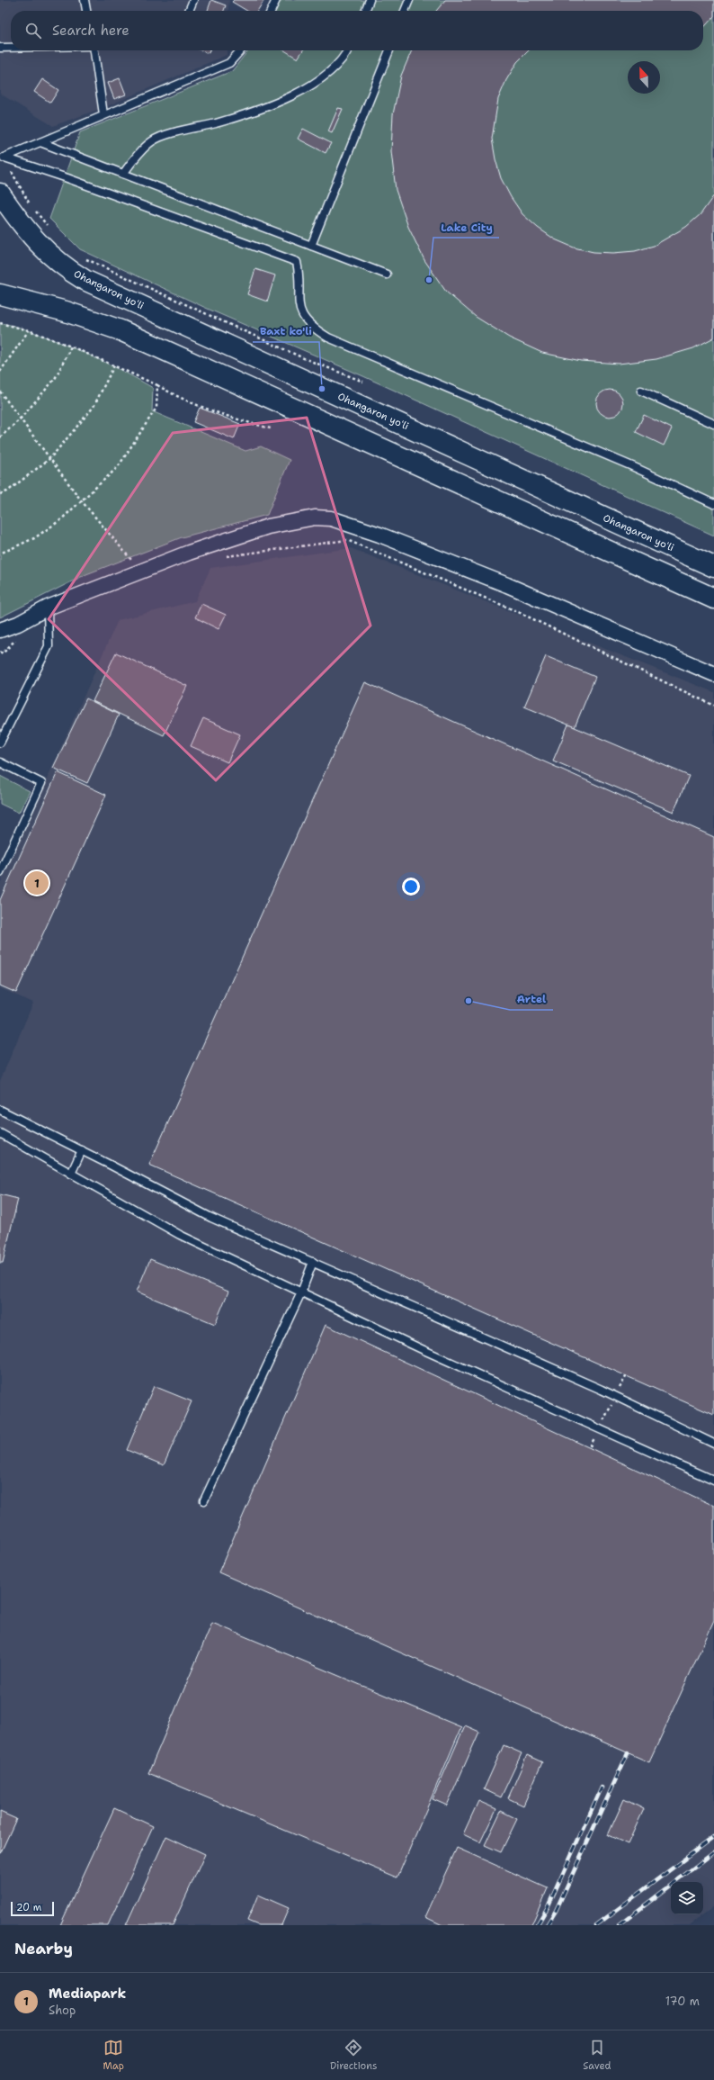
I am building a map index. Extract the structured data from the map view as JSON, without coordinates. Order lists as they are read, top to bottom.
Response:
{
  "streets": {
    "highway": ["Ohangaron yoʻli"]
  },
  "places": ["Lake City", "Baxt ko'li", "Artel"],
  "scale_bar": "20 m",
  "north": "top",
  "page": {
    "search": "Search here",
    "pins": "1",
    "scale": "20 m",
    "heading": "Nearby",
    "list": [
      {
        "mark": "1",
        "name": "Mediapark",
        "note": "Shop",
        "value": "170 m"
      }
    ],
    "nav": ["Map", "Directions", "Saved"]
  }
}
